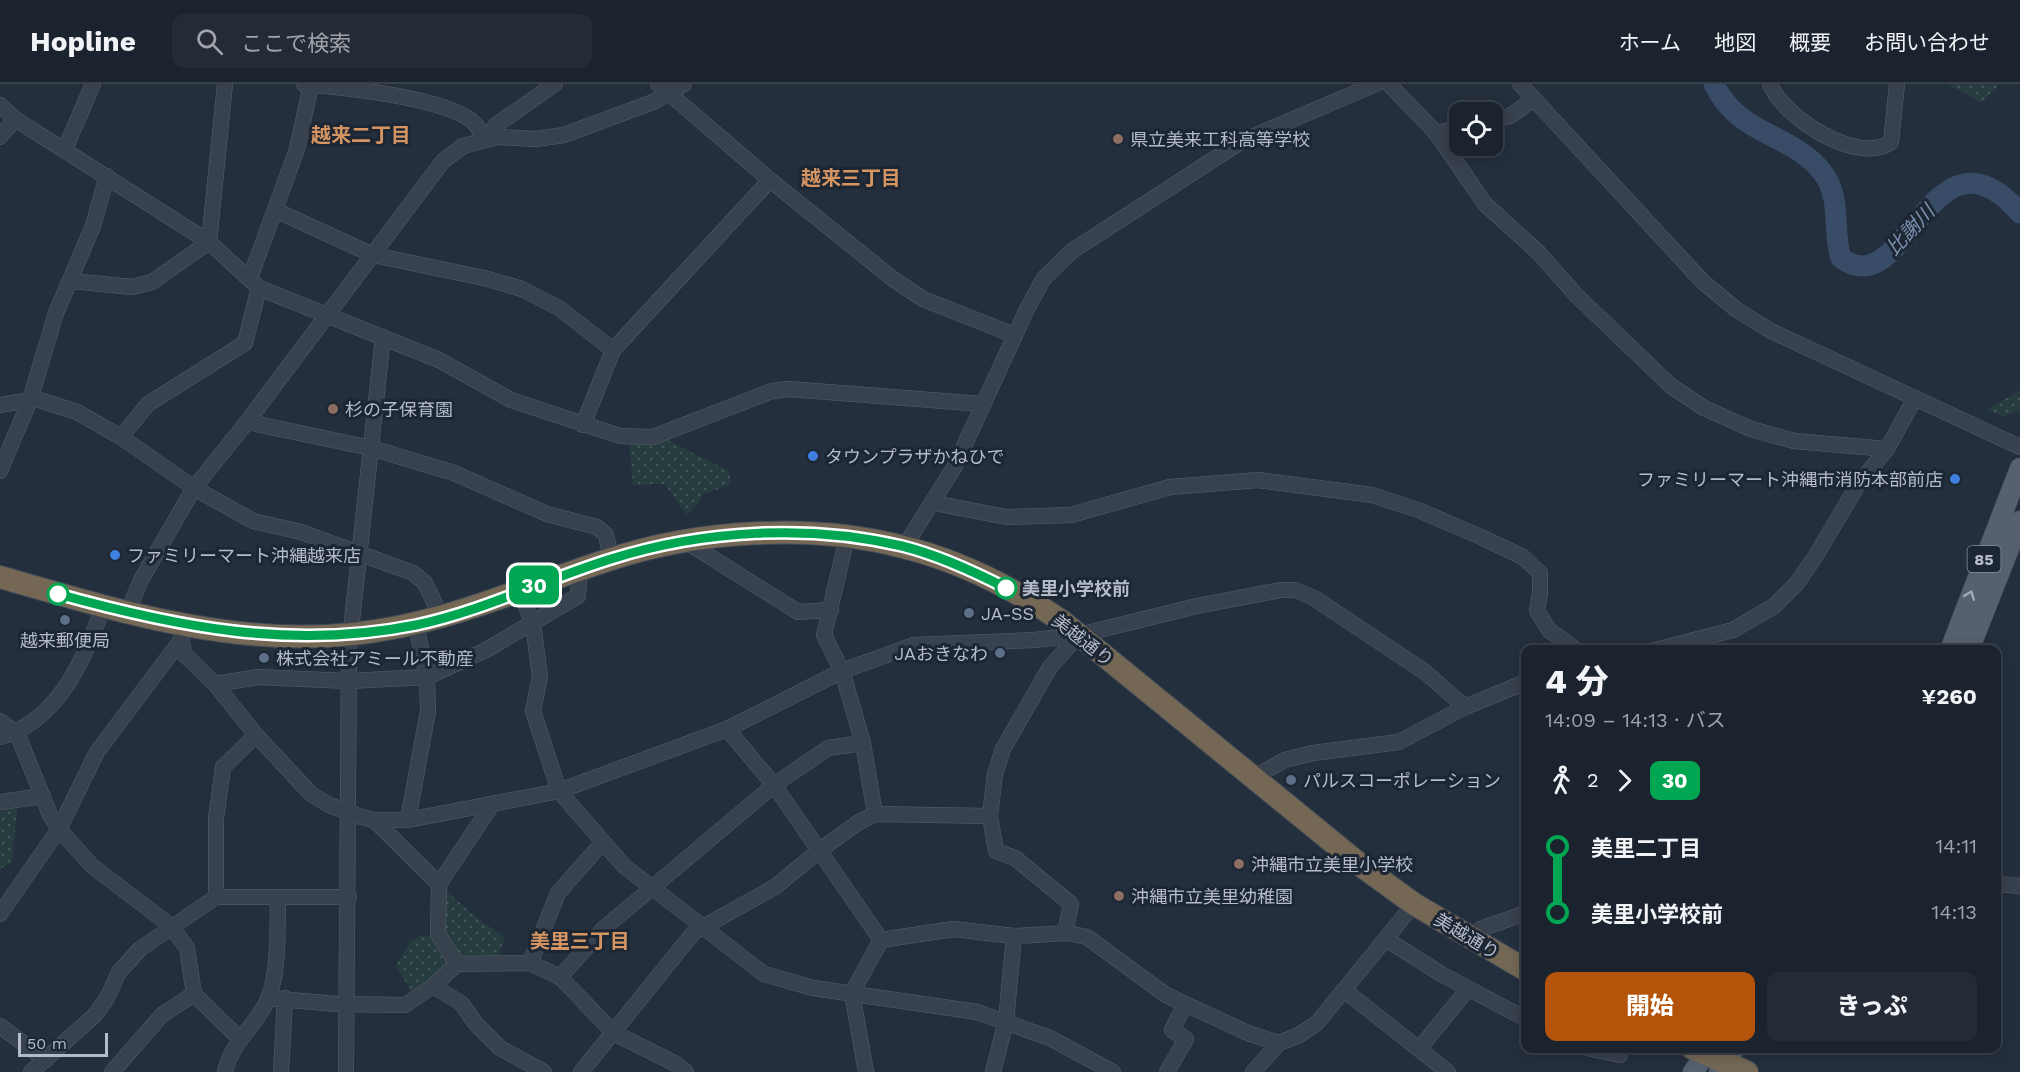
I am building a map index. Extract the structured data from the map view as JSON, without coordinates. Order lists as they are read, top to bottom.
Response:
{
  "streets": {
    "highway": ["美越通り"],
    "main road": ["85"]
  },
  "districts": ["越来二丁目", "越来三丁目", "美里三丁目"],
  "water": ["比謝川"],
  "places": [
    "県立美来工科高等学校",
    "杉の子保育園",
    "タウンプラザかねひで",
    "ファミリーマート沖縄市消防本部前店",
    "ファミリーマート沖縄越来店",
    "美里小学校前",
    "JA-SS",
    "越来郵便局",
    "JAおきなわ",
    "株式会社アミール不動産",
    "パルスコーポレーション",
    "沖縄市立美里小学校",
    "沖縄市立美里幼稚園"
  ],
  "lines": ["bus line 30"],
  "scale_bar": "50 m",
  "page": {
    "header": "Hopline",
    "search": "ここで検索",
    "nav": [
      "ホーム",
      "地図",
      "概要",
      "お問い合わせ"
    ],
    "on_map": "30",
    "heading": ["4 分", "14:09 – 14:13 · バス", "¥260"],
    "legs": ["2", "30"],
    "list": [
      {
        "name": "美里二丁目",
        "value": "14:11"
      },
      {
        "name": "美里小学校前",
        "value": "14:13"
      }
    ],
    "buttons": ["開始", "きっぷ"],
    "scale": "50 m"
  }
}
